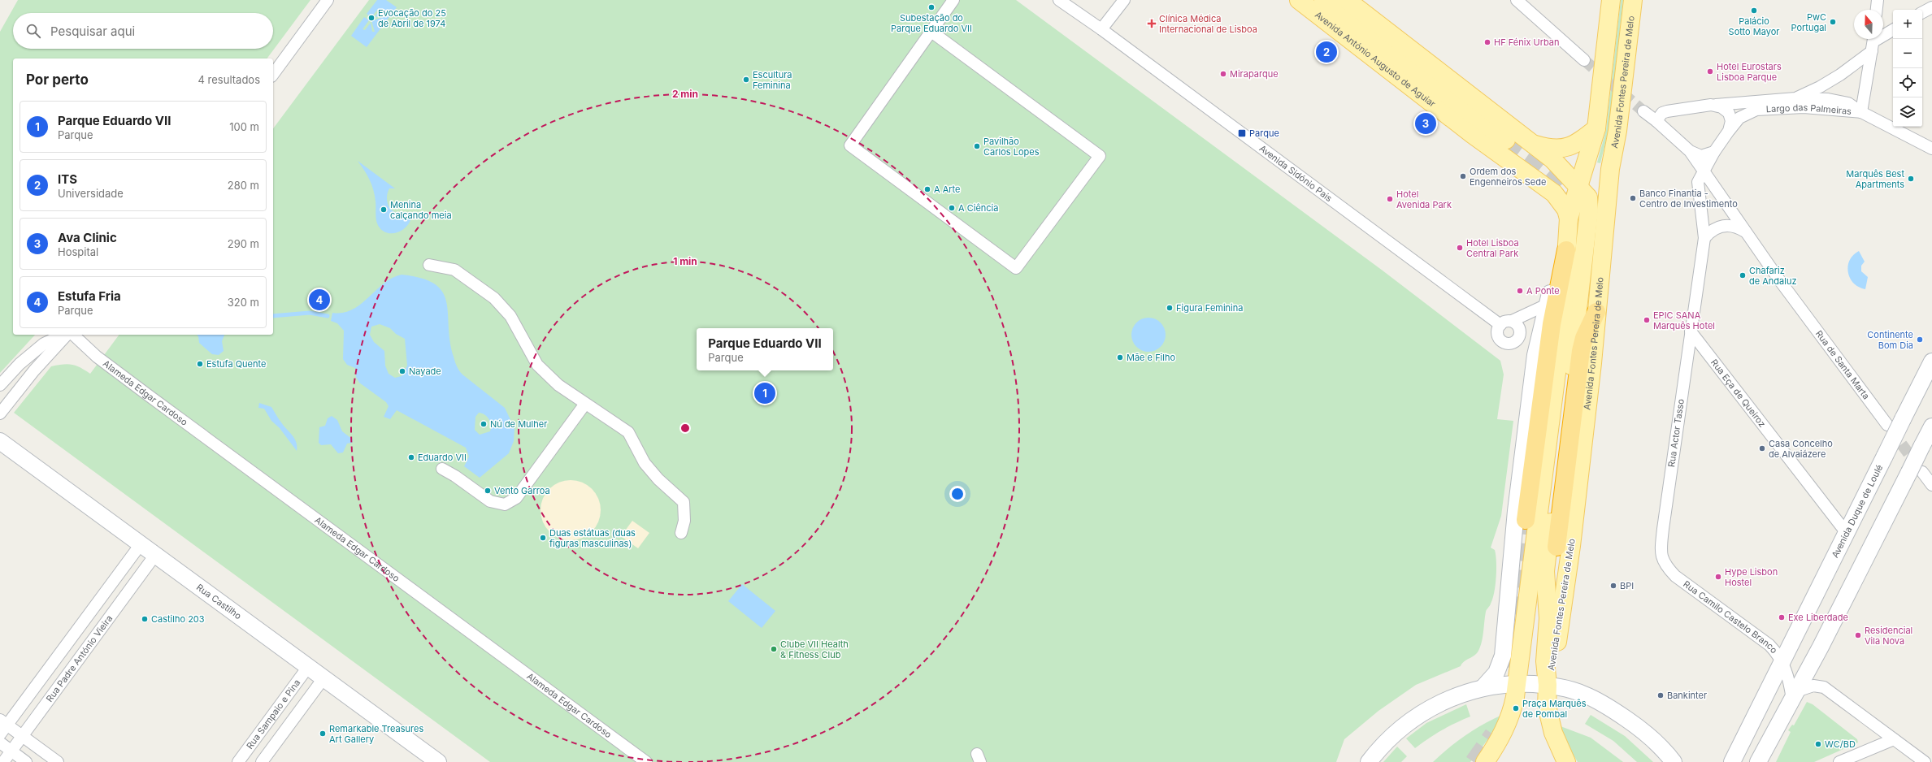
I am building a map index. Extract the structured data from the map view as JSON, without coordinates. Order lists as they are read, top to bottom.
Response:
{
  "streets": {
    "main road": ["Avenida António Augusto de Aguiar", "Avenida Fontes Pereira de Melo"],
    "street": [
      "Largo das Palmeiras",
      "Avenida Sidónio Pais",
      "Rua de Santa Marta",
      "Alameda Edgar Cardoso",
      "Rua Eça de Queiroz",
      "Rua Actor Tasso",
      "Avenida Duque de Loulé",
      "Rua Castilho",
      "Rua Camilo Castelo Branco",
      "Rua Padre António Vieira",
      "Rua Sampaio e Pina"
    ]
  },
  "crossings": [
    ["Largo das Palmeiras", "Rua Actor Tasso"],
    ["Rua de Santa Marta", "Rua Actor Tasso"],
    ["Rua Eça de Queiroz", "Rua Actor Tasso"],
    ["Rua Eça de Queiroz", "Avenida Duque de Loulé"],
    ["Rua Actor Tasso", "Rua Camilo Castelo Branco"],
    ["Avenida Duque de Loulé", "Rua Camilo Castelo Branco"],
    ["Rua Castilho", "Rua Padre António Vieira"],
    ["Rua Castilho", "Rua Sampaio e Pina"]
  ],
  "places": {
    "other": [
      "Subestação do Parque Eduardo VII",
      "Palácio Sotto Mayor",
      "Evocação do 25 de Abril de 1974",
      "PwC Portugal",
      "HF Fénix Urban",
      "Hotel Eurostars Lisboa Parque",
      "Miraparque",
      "Escultura Feminina",
      "Pavilhão Carlos Lopes",
      "Ordem dos Engenheiros Sede",
      "Marquês Best Apartments",
      "A Arte",
      "Banco Finantia - Centro de Investimento",
      "Hotel Avenida Park",
      "A Ciência",
      "Menina calçando meia",
      "Hotel Lisboa Central Park",
      "Chafariz de Andaluz",
      "A Ponte",
      "Figura Feminina",
      "EPIC SANA Marquês Hotel",
      "Continente Bom Dia",
      "Mãe e Filho",
      "Estufa Quente",
      "Nayade",
      "Nú de Mulher",
      "Casa Concelho de Alvaiázere",
      "Eduardo VII",
      "Vento Garroa",
      "Duas estátuas (duas figuras masculinas)",
      "Hype Lisbon Hostel",
      "BPI",
      "Exe Liberdade",
      "Castilho 203",
      "Residencial Vila Nova",
      "Clube VII Health & Fitness Club",
      "Bankinter",
      "Praça Marquês de Pombal",
      "Remarkable Treasures Art Gallery",
      "WC/BD"
    ],
    "health": ["Clínica Médica Internacional de Lisboa"],
    "transit": ["Parque"]
  },
  "north": "top",
  "page": {
    "map_buttons": ["+", "−"],
    "search": "Pesquisar aqui",
    "pins": [
      "2",
      "3",
      "4",
      "1"
    ],
    "heading": ["Por perto", "4 resultados"],
    "list": [
      {
        "mark": "1",
        "name": "Parque Eduardo VII",
        "note": "Parque",
        "value": "100 m"
      },
      {
        "mark": "2",
        "name": "ITS",
        "note": "Universidade",
        "value": "280 m"
      },
      {
        "mark": "3",
        "name": "Ava Clinic",
        "note": "Hospital",
        "value": "290 m"
      },
      {
        "mark": "4",
        "name": "Estufa Fria",
        "note": "Parque",
        "value": "320 m"
      }
    ],
    "popup": ["Parque Eduardo VII", "Parque"]
  },
  "rings": ["2 min", "1 min"]
}
